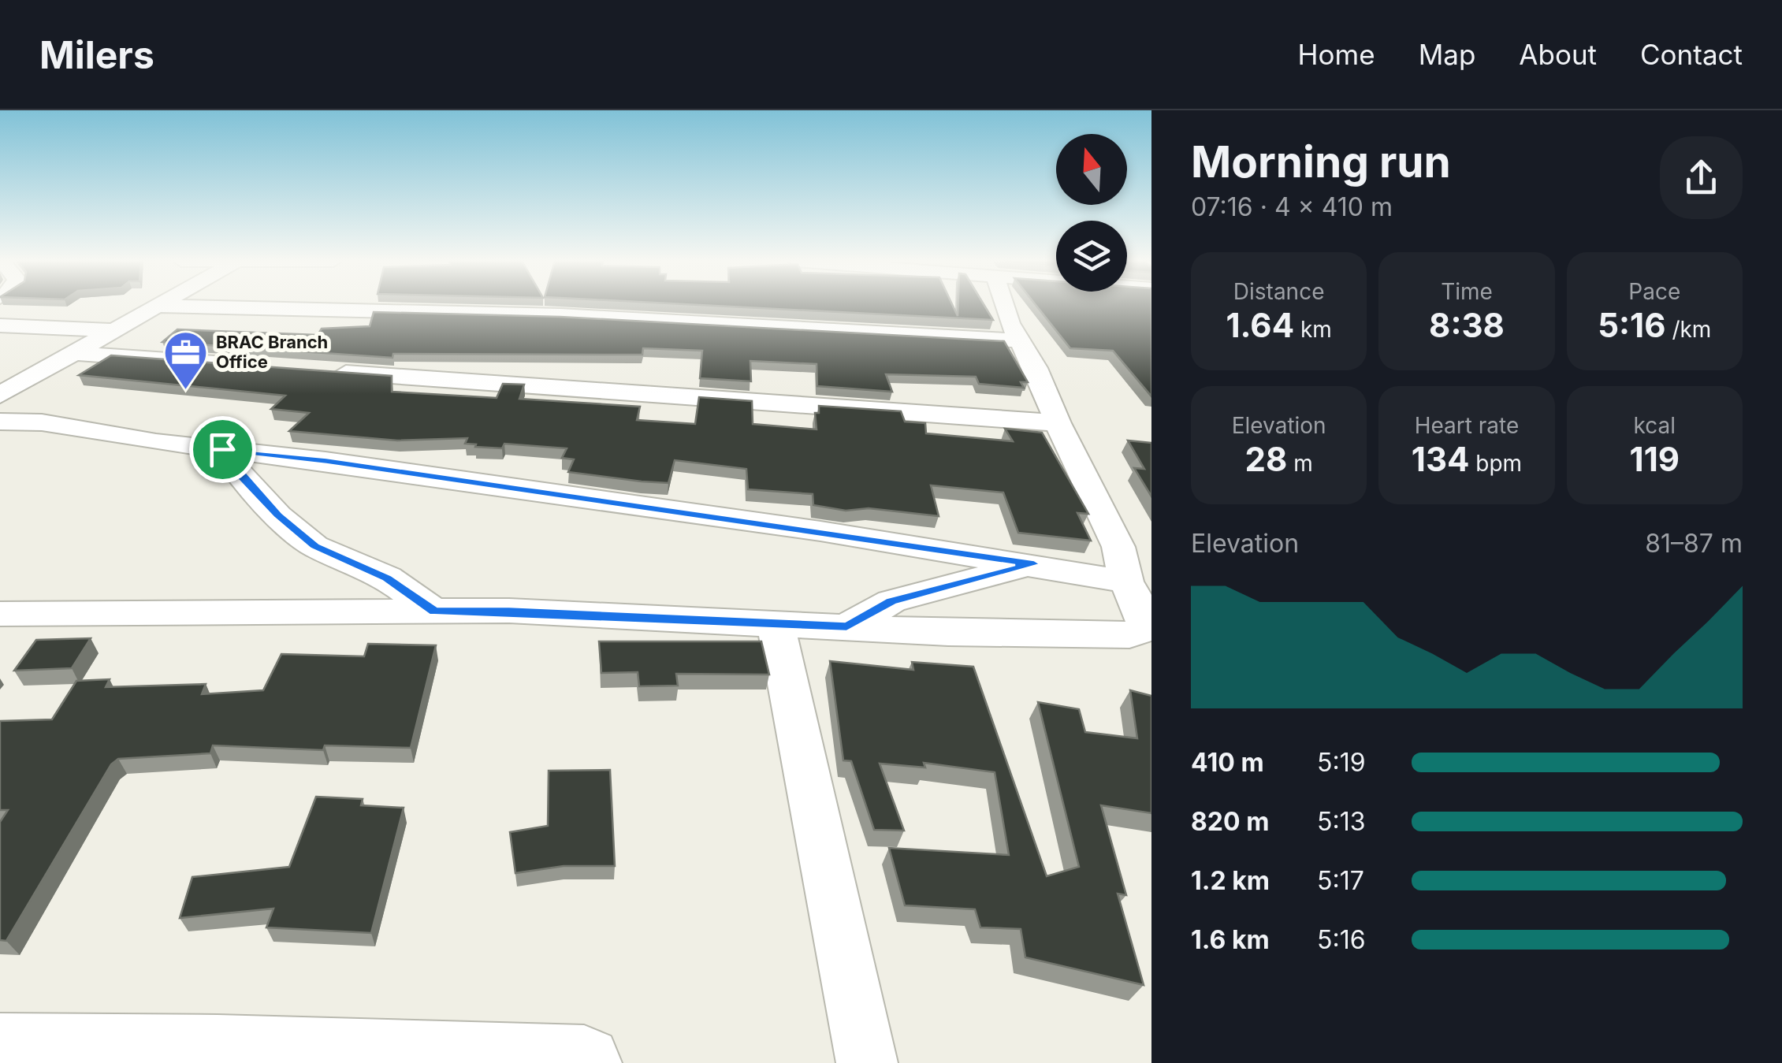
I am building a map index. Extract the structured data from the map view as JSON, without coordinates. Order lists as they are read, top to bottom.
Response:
{
  "places": {
    "office": ["BRAC Branch Office"]
  },
  "north": "top",
  "page": {
    "header": "Milers",
    "nav": [
      "Home",
      "Map",
      "About",
      "Contact"
    ],
    "heading": ["Morning run", "07:16 · 4 × 410 m"],
    "stats": [
      ["Distance", "1.64 km"],
      ["Time", "8:38"],
      ["Pace", "5:16 /km"],
      ["Elevation", "28 m"],
      ["Heart rate", "134 bpm"],
      ["kcal", "119"]
    ],
    "chart": ["Elevation", "81–87 m"],
    "list": [
      {
        "name": "410 m",
        "note": "5:19"
      },
      {
        "name": "820 m",
        "note": "5:13"
      },
      {
        "name": "1.2 km",
        "note": "5:17"
      },
      {
        "name": "1.6 km",
        "note": "5:16"
      }
    ]
  }
}
